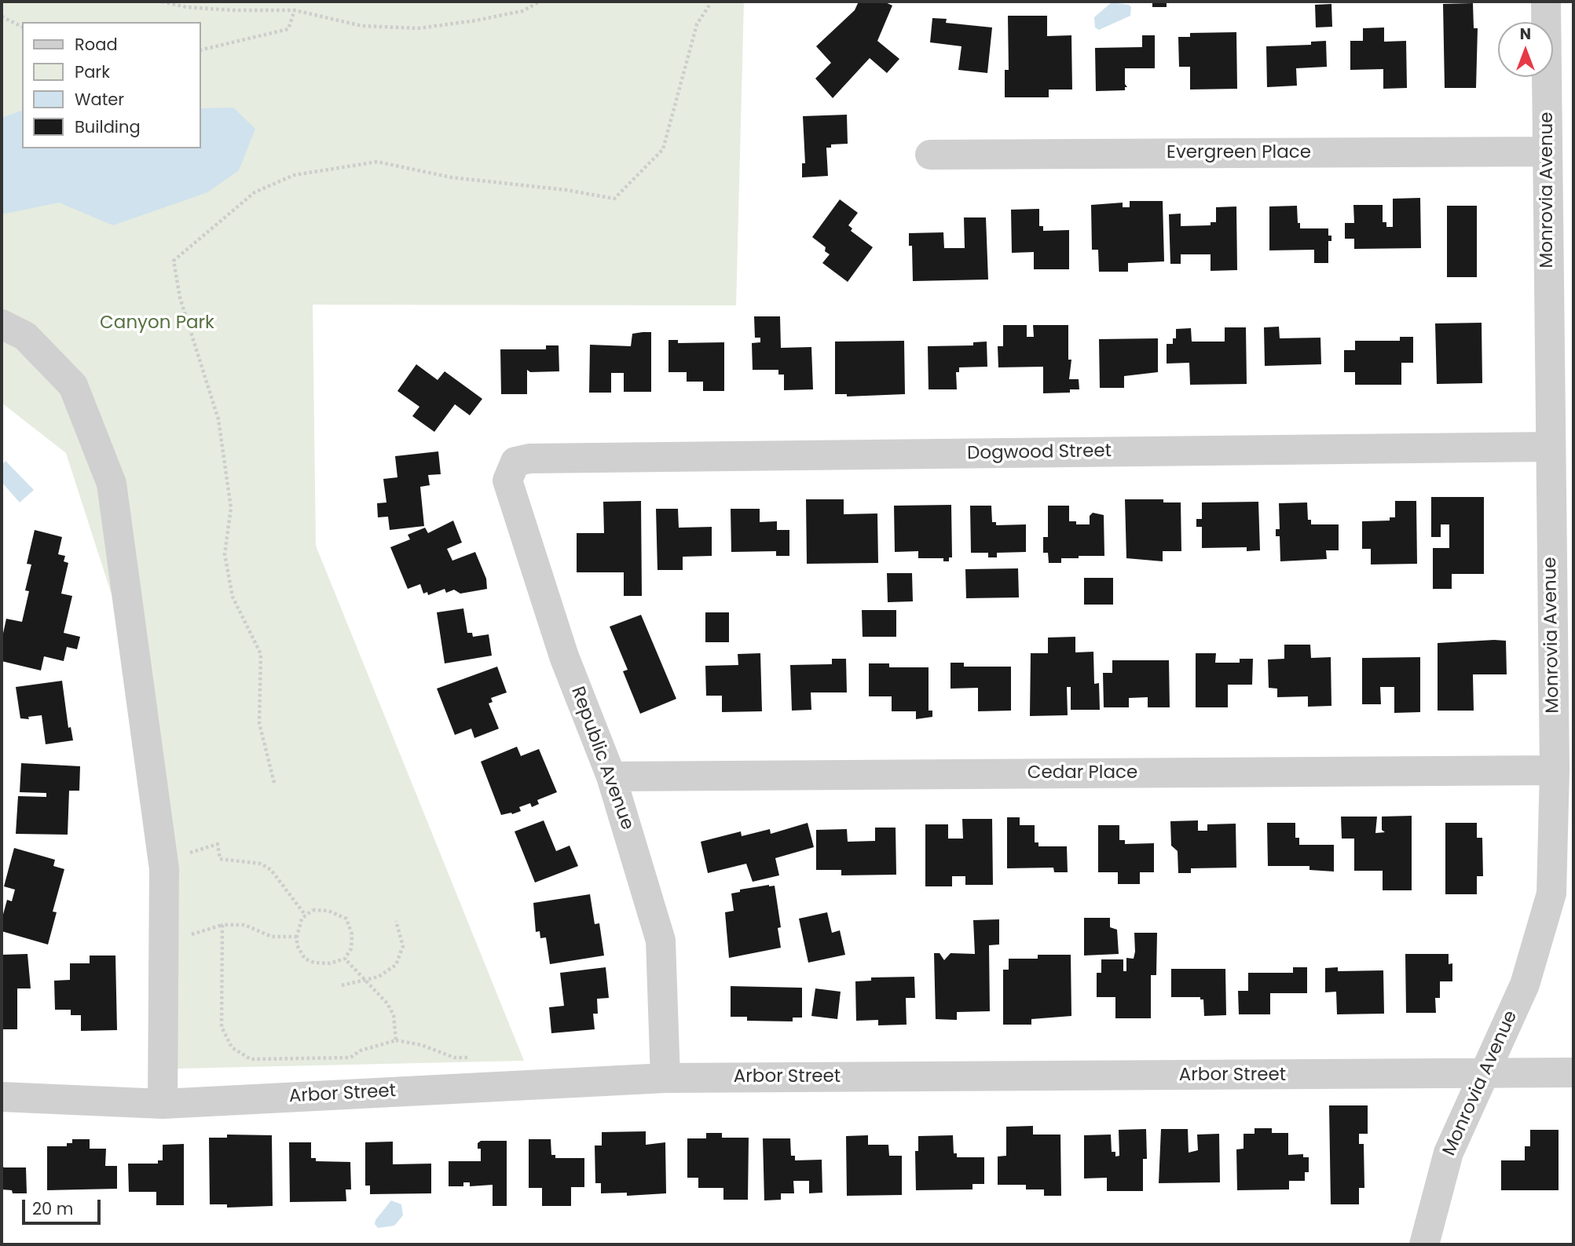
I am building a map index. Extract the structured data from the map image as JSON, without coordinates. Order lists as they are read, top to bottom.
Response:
{
  "streets": {
    "street": [
      "Evergreen Place",
      "Monrovia Avenue",
      "Dogwood Street",
      "Republic Avenue",
      "Cedar Place",
      "Arbor Street"
    ]
  },
  "crossings": [
    ["Evergreen Place", "Monrovia Avenue"],
    ["Monrovia Avenue", "Dogwood Street"],
    ["Monrovia Avenue", "Cedar Place"],
    ["Monrovia Avenue", "Arbor Street"],
    ["Dogwood Street", "Republic Avenue"],
    ["Republic Avenue", "Cedar Place"],
    ["Republic Avenue", "Arbor Street"]
  ],
  "parks": ["Canyon Park"],
  "legend": [
    "Road",
    "Park",
    "Water",
    "Building"
  ],
  "scale_bar": "20 m",
  "north": "top"
}
